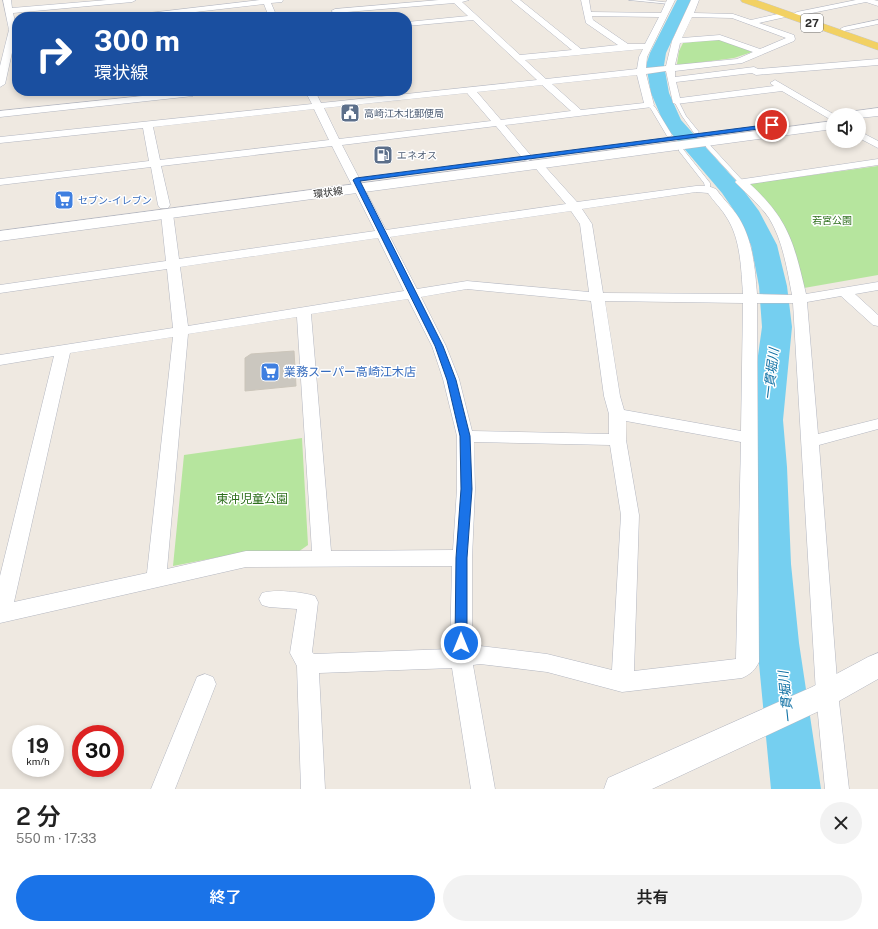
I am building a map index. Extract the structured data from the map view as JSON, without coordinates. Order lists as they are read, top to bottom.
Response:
{
  "streets": {
    "main road": ["27"],
    "street": ["環状線"]
  },
  "water": ["一貫堀川"],
  "parks": ["若宮公園", "東沖児童公園"],
  "places": {
    "public building": ["高崎江木北郵便局"],
    "fuel station": ["エネオス"],
    "supermarket": ["セブン-イレブン", "業務スーパー高崎江木店"]
  },
  "page": {
    "turn": ["300 m", "環状線"],
    "speed": "19 km/h",
    "limit": "30",
    "heading": ["2 分", "550 m · 17:33"],
    "buttons": ["終了", "共有"]
  }
}
